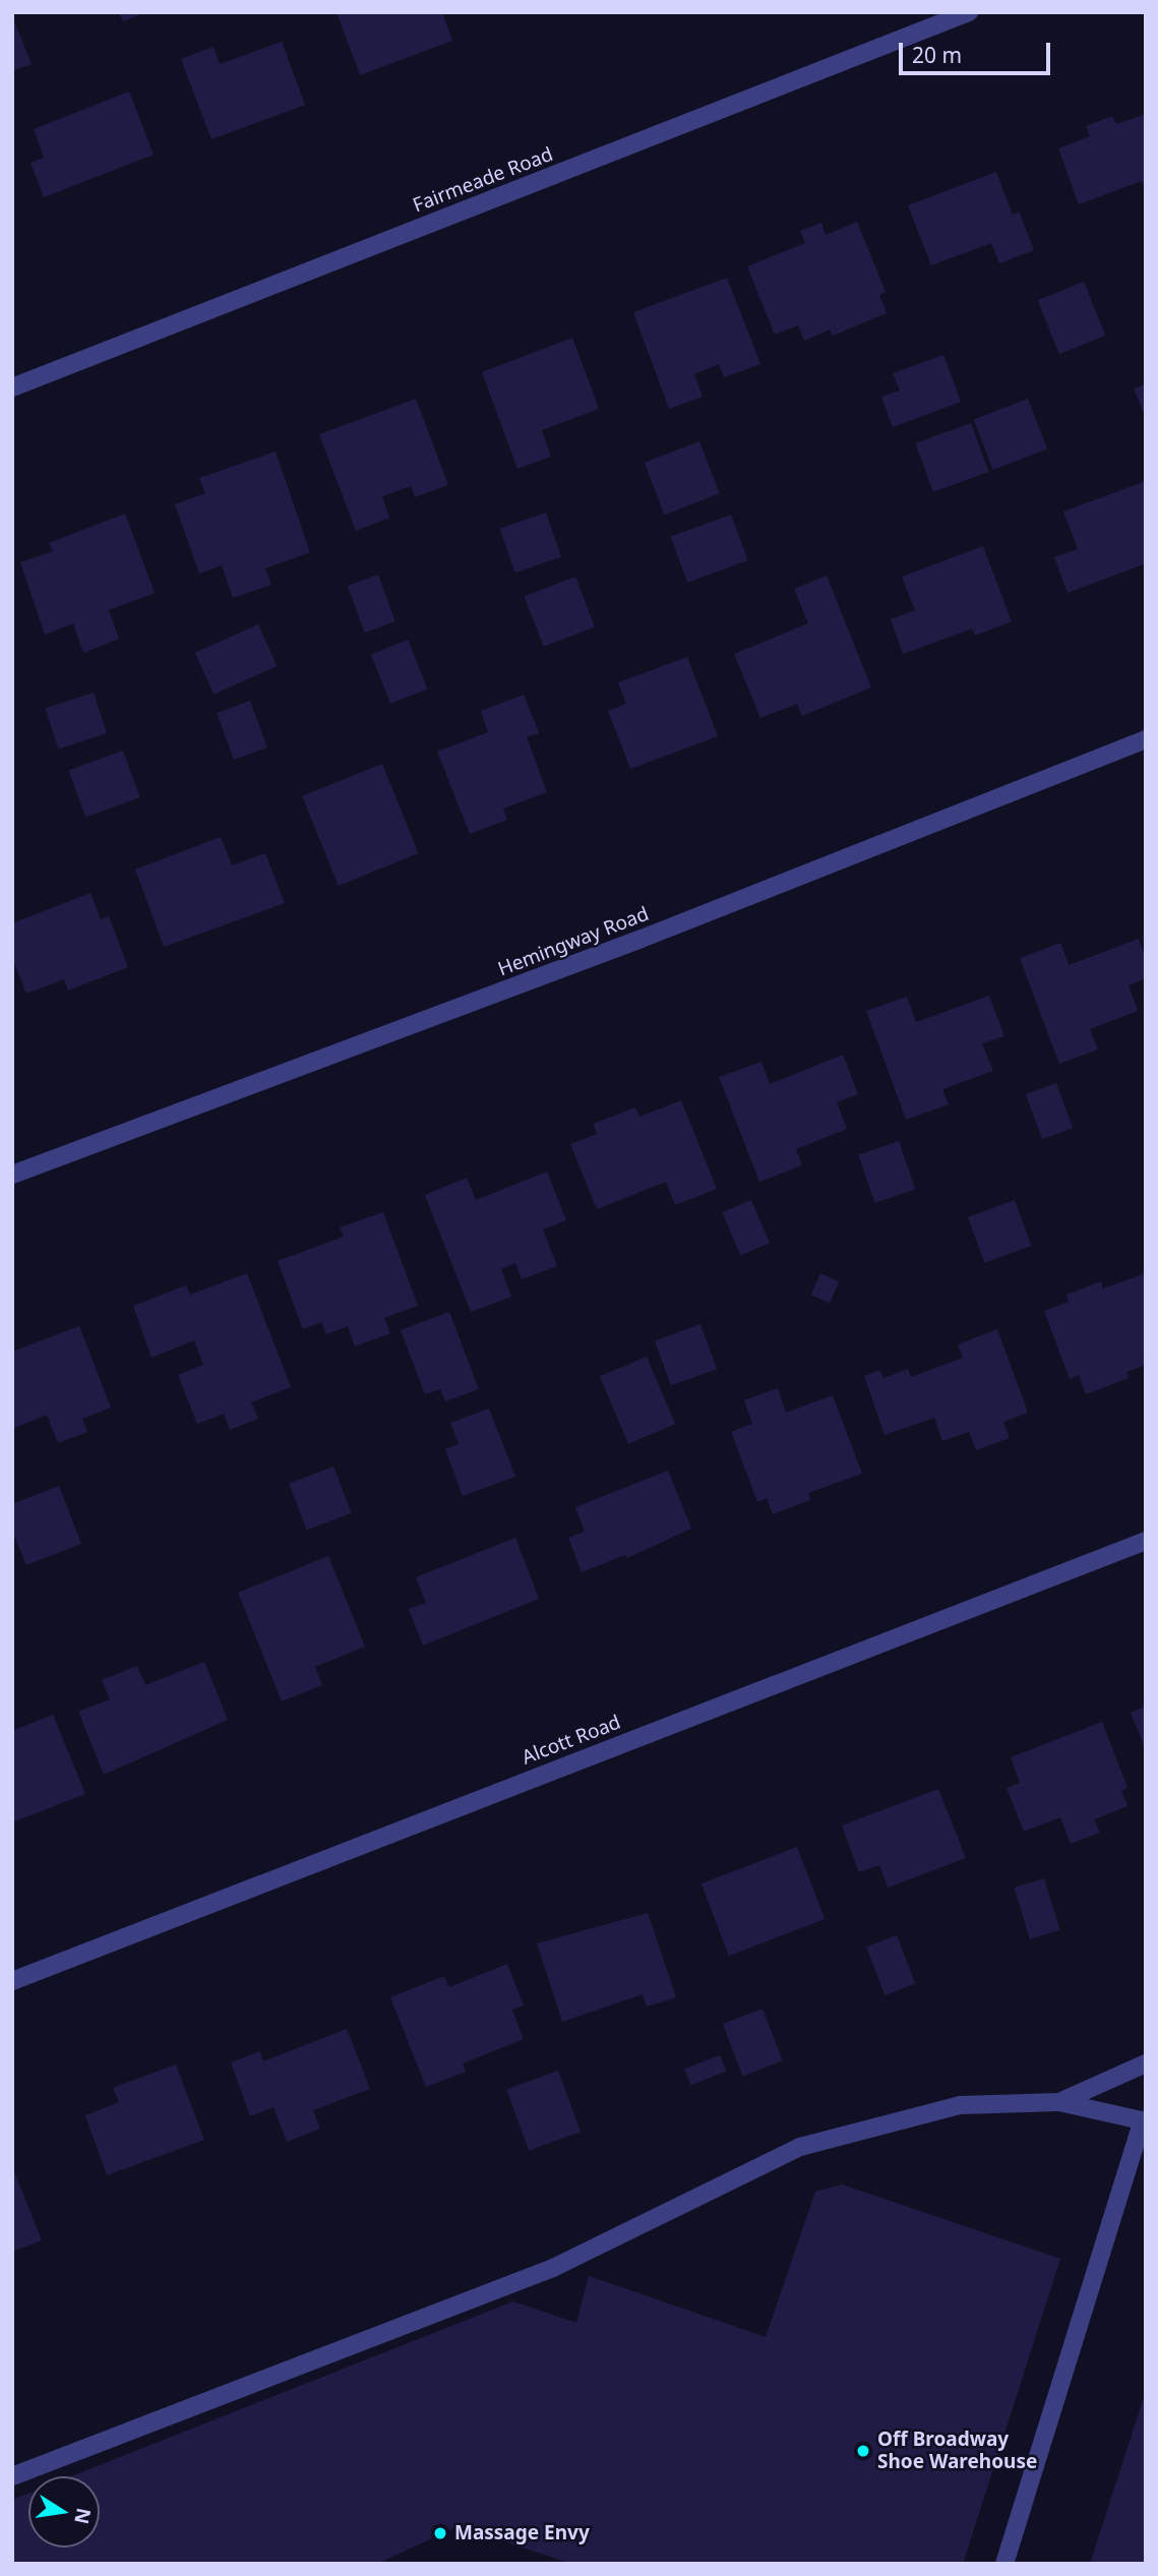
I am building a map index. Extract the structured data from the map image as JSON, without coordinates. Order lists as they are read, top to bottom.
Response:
{
  "streets": {
    "street": ["Fairmeade Road", "Hemingway Road", "Alcott Road"]
  },
  "places": ["Off Broadway Shoe Warehouse", "Massage Envy"],
  "scale_bar": "20 m",
  "north": "right"
}
